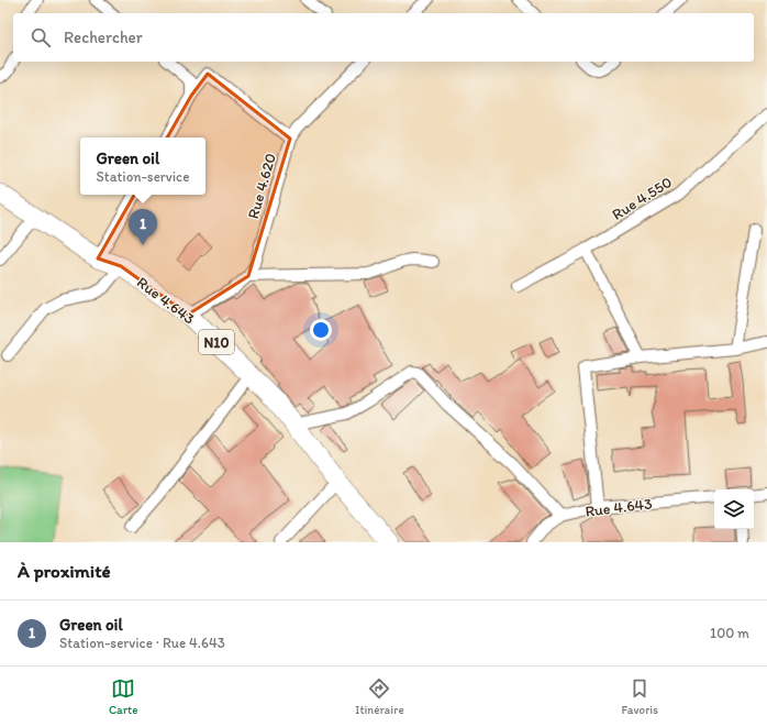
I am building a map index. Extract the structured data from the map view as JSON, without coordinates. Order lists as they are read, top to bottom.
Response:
{
  "streets": {
    "highway": ["Rue 4.643", "N10"],
    "street": ["Rue 4.620", "Rue 4.550"]
  },
  "crossings": [
    ["Rue 4.620", "Rue 4.643"]
  ],
  "page": {
    "search": "Rechercher",
    "popup": ["Green oil", "Station-service"],
    "pins": "1",
    "heading": "À proximité",
    "list": [
      {
        "mark": "1",
        "name": "Green oil",
        "note": "Station-service · Rue 4.643",
        "value": "100 m"
      }
    ],
    "nav": ["Carte", "Itinéraire", "Favoris"]
  }
}
